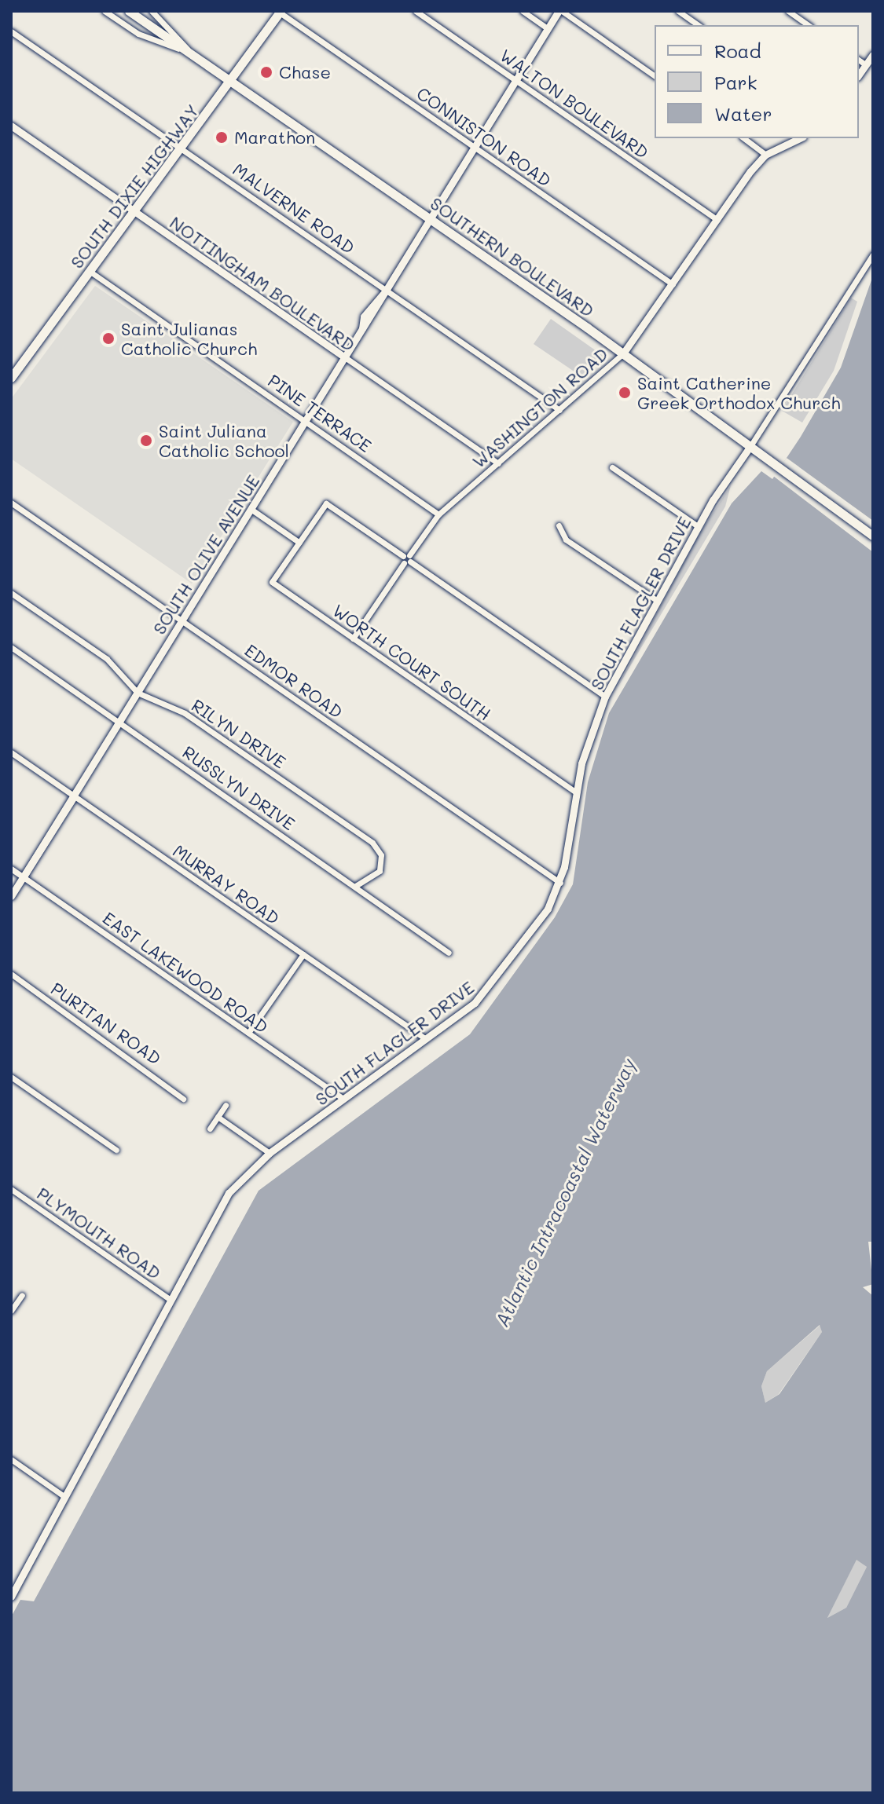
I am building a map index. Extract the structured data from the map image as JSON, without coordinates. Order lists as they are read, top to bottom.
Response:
{
  "streets": {
    "main road": ["SOUTH DIXIE HIGHWAY", "SOUTHERN BOULEVARD"],
    "street": [
      "WALTON BOULEVARD",
      "CONNISTON ROAD",
      "MALVERNE ROAD",
      "NOTTINGHAM BOULEVARD",
      "WASHINGTON ROAD",
      "PINE TERRACE",
      "SOUTH OLIVE AVENUE",
      "SOUTH FLAGLER DRIVE",
      "WORTH COURT SOUTH",
      "EDMOR ROAD",
      "RILYN DRIVE",
      "RUSSLYN DRIVE",
      "MURRAY ROAD",
      "EAST LAKEWOOD ROAD",
      "PURITAN ROAD",
      "PLYMOUTH ROAD"
    ]
  },
  "crossings": [
    ["WALTON BOULEVARD", "WASHINGTON ROAD"],
    ["WALTON BOULEVARD", "SOUTH OLIVE AVENUE"],
    ["CONNISTON ROAD", "SOUTH DIXIE HIGHWAY"],
    ["CONNISTON ROAD", "WASHINGTON ROAD"],
    ["CONNISTON ROAD", "SOUTH OLIVE AVENUE"],
    ["SOUTH DIXIE HIGHWAY", "MALVERNE ROAD"],
    ["SOUTH DIXIE HIGHWAY", "SOUTHERN BOULEVARD"],
    ["SOUTH DIXIE HIGHWAY", "NOTTINGHAM BOULEVARD"],
    ["SOUTH DIXIE HIGHWAY", "PINE TERRACE"],
    ["MALVERNE ROAD", "WASHINGTON ROAD"],
    ["MALVERNE ROAD", "SOUTH OLIVE AVENUE"],
    ["SOUTHERN BOULEVARD", "WASHINGTON ROAD"],
    ["SOUTHERN BOULEVARD", "SOUTH OLIVE AVENUE"],
    ["SOUTHERN BOULEVARD", "SOUTH FLAGLER DRIVE"],
    ["NOTTINGHAM BOULEVARD", "WASHINGTON ROAD"],
    ["NOTTINGHAM BOULEVARD", "SOUTH OLIVE AVENUE"],
    ["WASHINGTON ROAD", "PINE TERRACE"],
    ["WASHINGTON ROAD", "WORTH COURT SOUTH"],
    ["PINE TERRACE", "SOUTH OLIVE AVENUE"],
    ["SOUTH OLIVE AVENUE", "EDMOR ROAD"],
    ["SOUTH OLIVE AVENUE", "RILYN DRIVE"],
    ["SOUTH OLIVE AVENUE", "RUSSLYN DRIVE"],
    ["SOUTH OLIVE AVENUE", "MURRAY ROAD"],
    ["SOUTH OLIVE AVENUE", "EAST LAKEWOOD ROAD"],
    ["SOUTH FLAGLER DRIVE", "WORTH COURT SOUTH"],
    ["SOUTH FLAGLER DRIVE", "EDMOR ROAD"],
    ["SOUTH FLAGLER DRIVE", "MURRAY ROAD"],
    ["SOUTH FLAGLER DRIVE", "EAST LAKEWOOD ROAD"],
    ["SOUTH FLAGLER DRIVE", "PLYMOUTH ROAD"],
    ["RILYN DRIVE", "RUSSLYN DRIVE"]
  ],
  "water": ["Atlantic Intracoastal Waterway"],
  "places": [
    "Chase",
    "Marathon",
    "Saint Julianas Catholic Church",
    "Saint Catherine Greek Orthodox Church",
    "Saint Juliana Catholic School"
  ],
  "legend": ["Road", "Park", "Water"]
}
